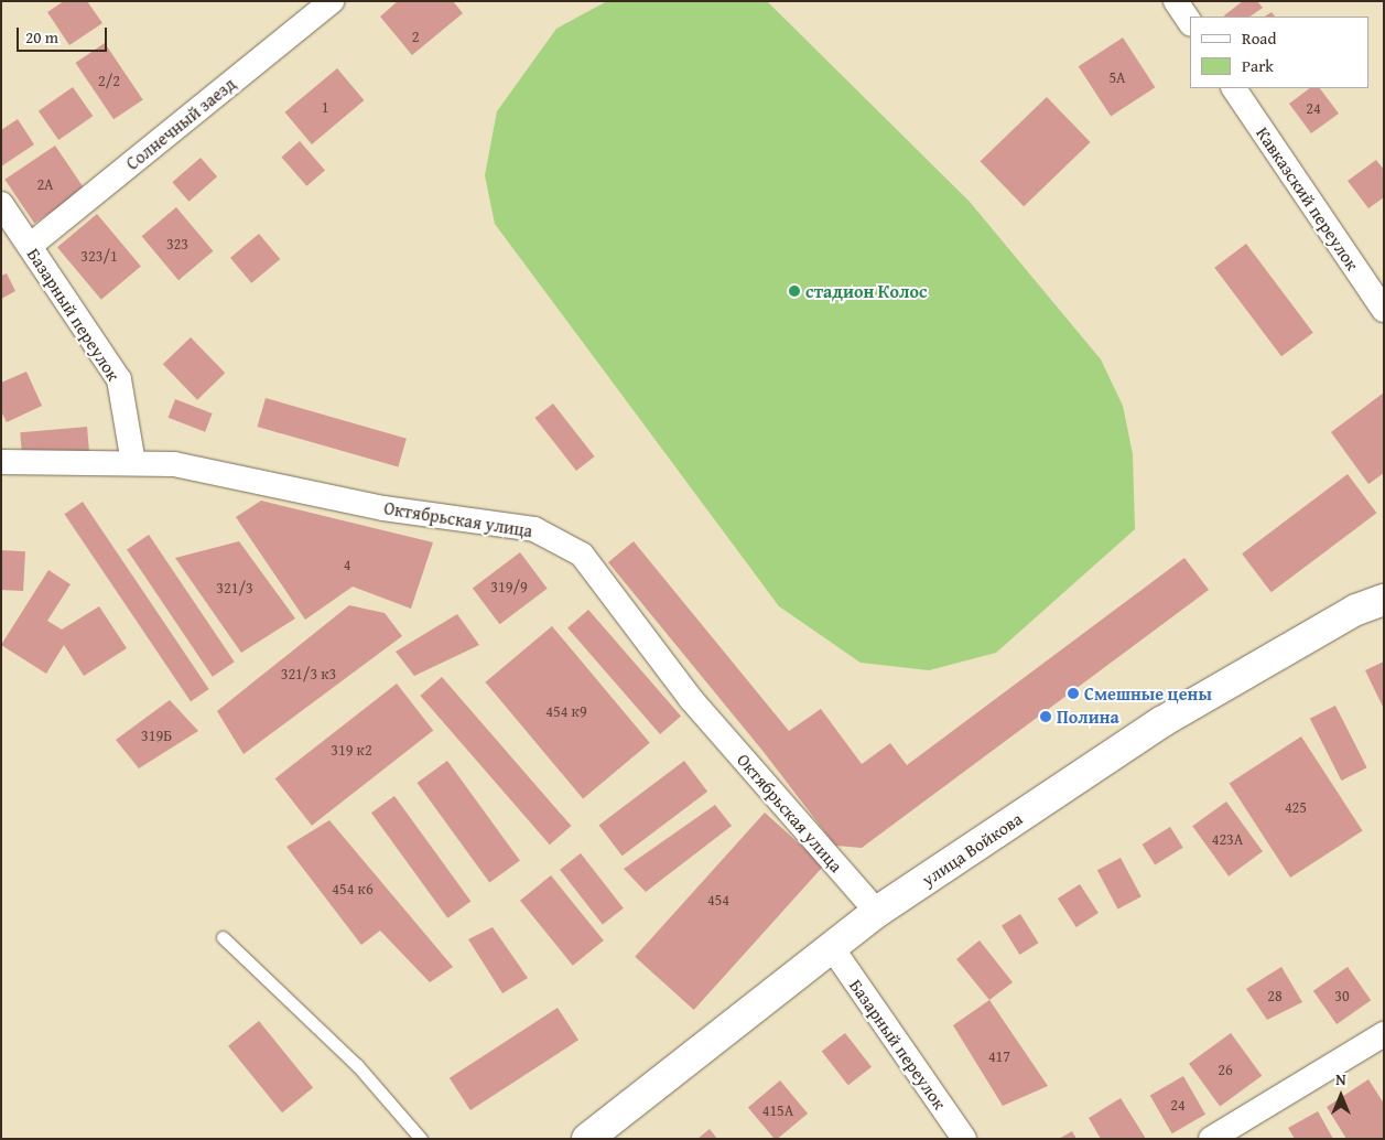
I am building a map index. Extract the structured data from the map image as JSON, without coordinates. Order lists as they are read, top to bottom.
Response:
{
  "streets": {
    "street": [
      "Солнечный заезд",
      "Кавказский переулок",
      "Базарный переулок",
      "Октябрьская улица",
      "улица Войкова"
    ]
  },
  "crossings": [
    ["Солнечный заезд", "Базарный переулок"],
    ["Базарный переулок", "Октябрьская улица"],
    ["Базарный переулок", "улица Войкова"],
    ["Октябрьская улица", "улица Войкова"]
  ],
  "places": ["стадион Колос", "Смешные цены", "Полина"],
  "house_numbers": [
    "2",
    "5А",
    "2/2",
    "1",
    "24",
    "2А",
    "323",
    "323/1",
    "4",
    "319/9",
    "321/3",
    "321/3 к3",
    "454 к9",
    "319Б",
    "319 к2",
    "425",
    "423А",
    "454 к6",
    "454",
    "28",
    "30",
    "417",
    "26",
    "24",
    "415А"
  ],
  "legend": ["Road", "Park"],
  "scale_bar": "20 m",
  "north": "top"
}
